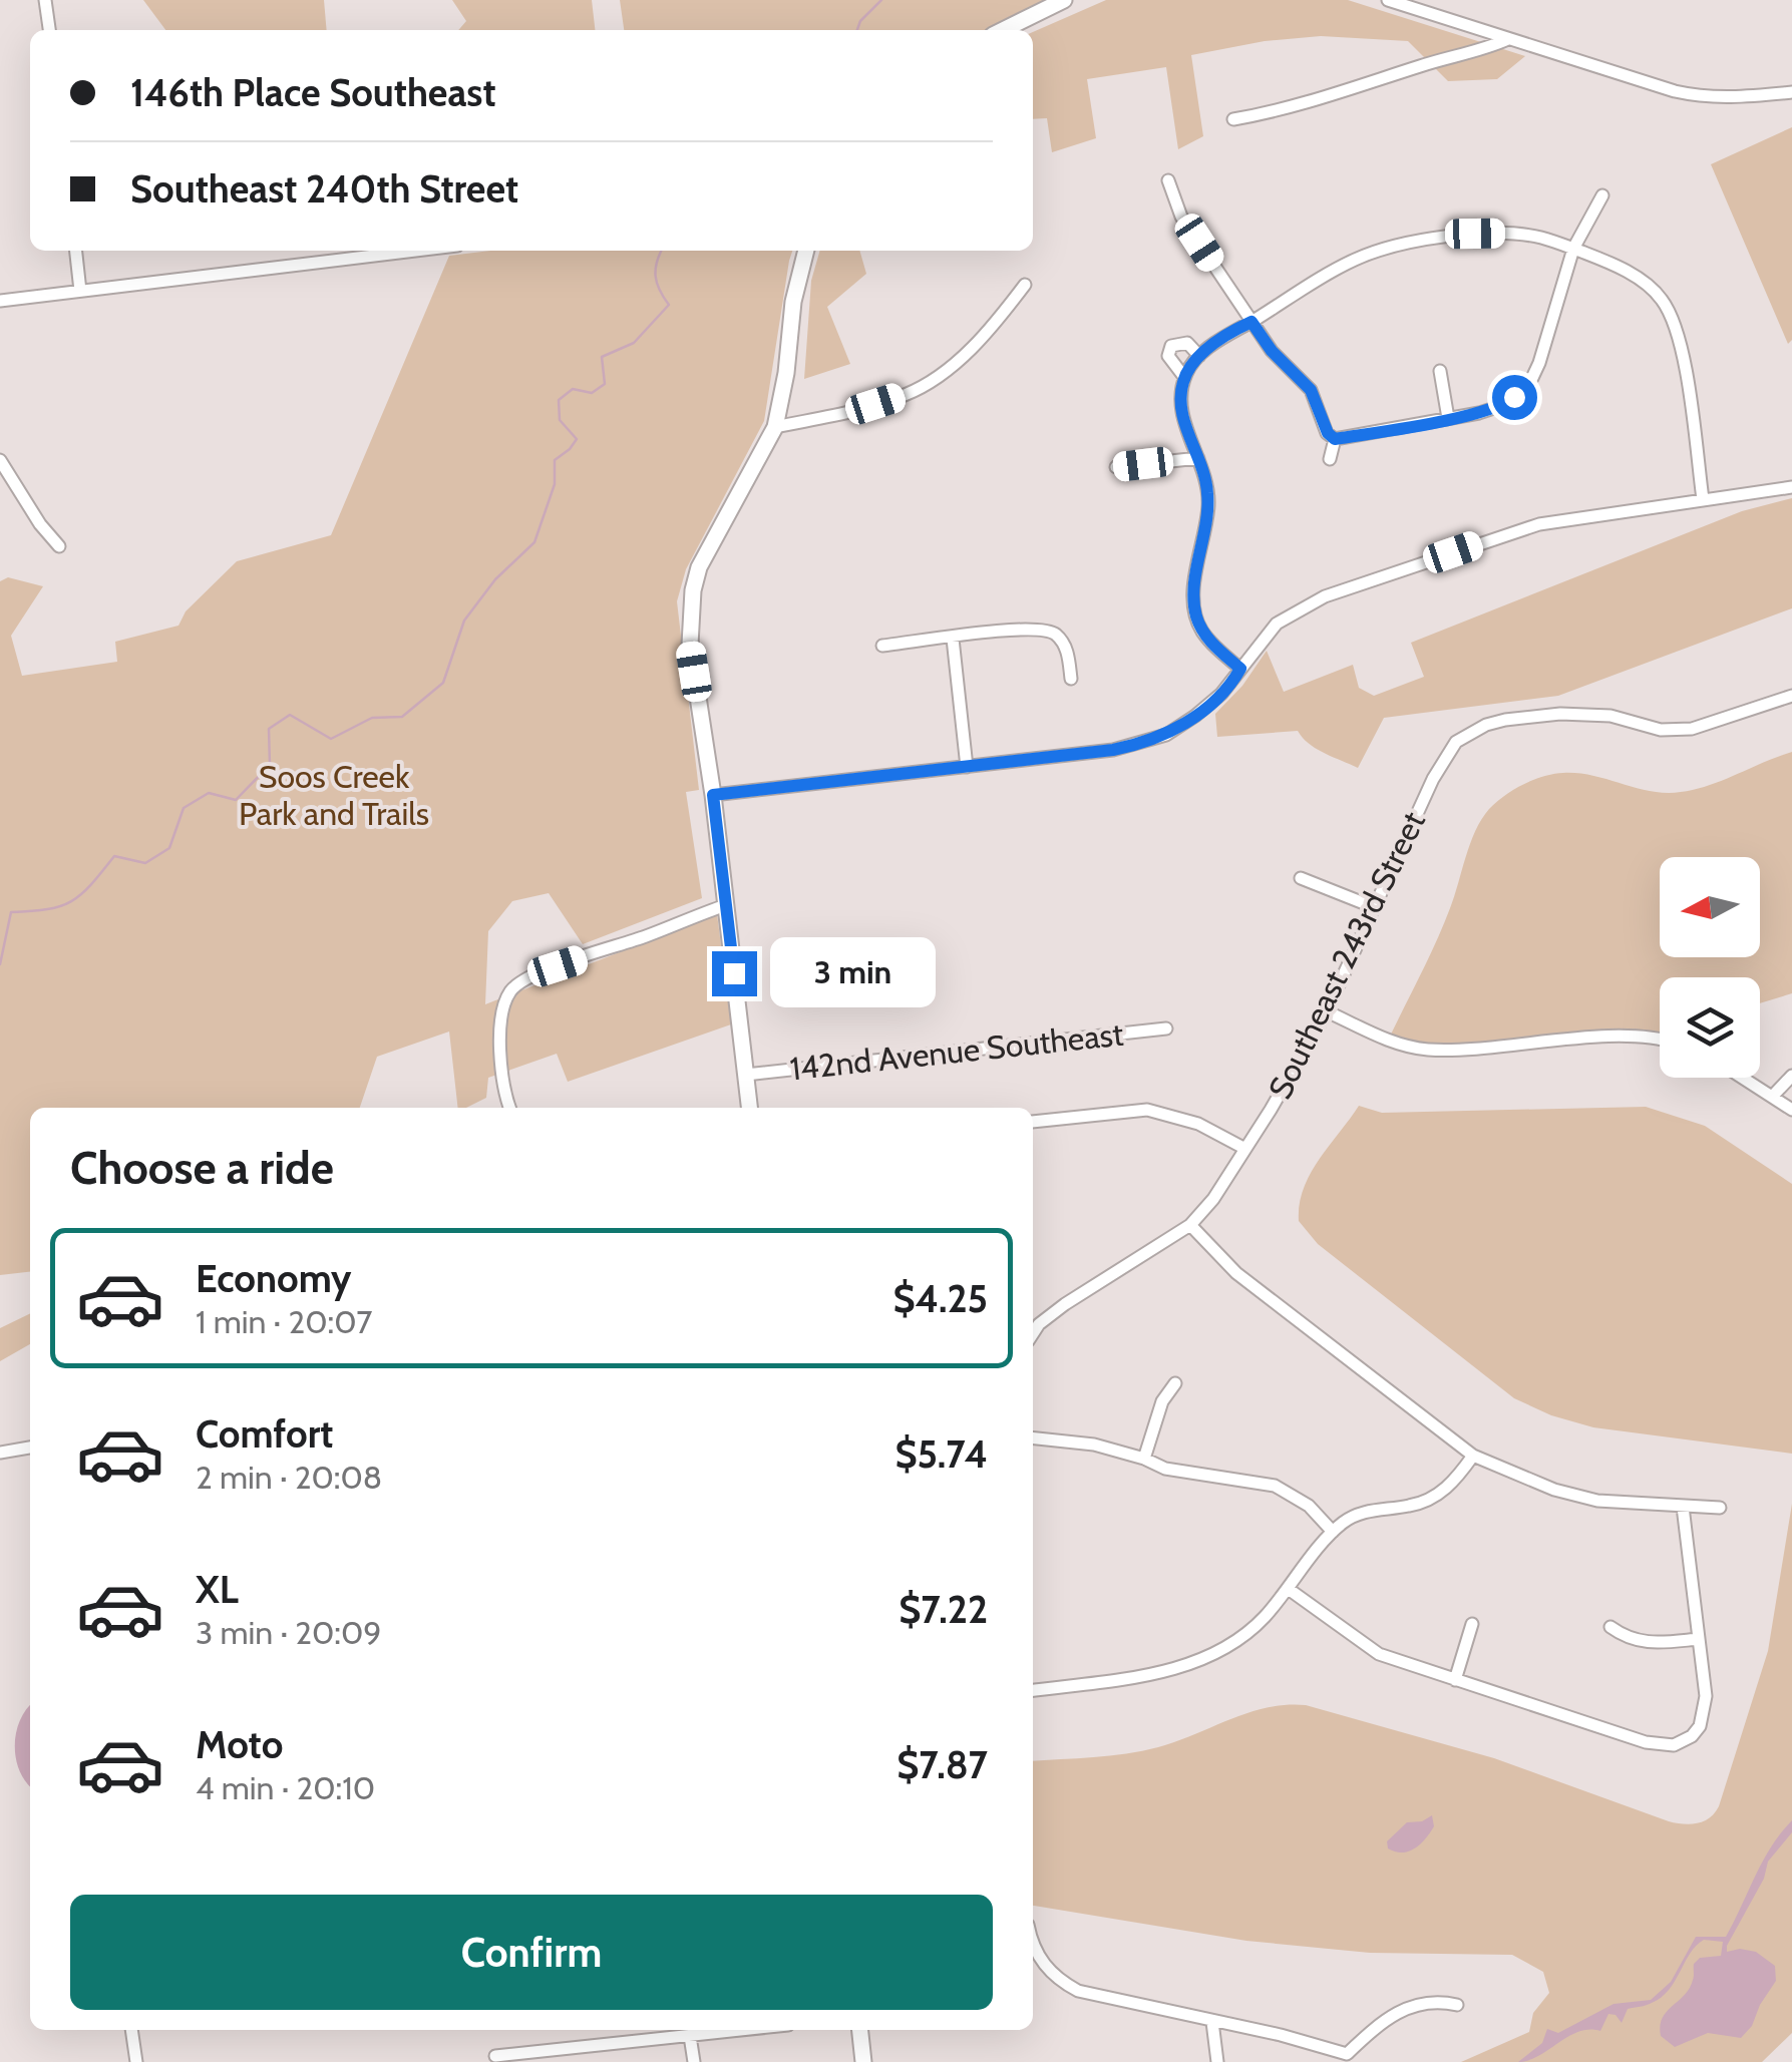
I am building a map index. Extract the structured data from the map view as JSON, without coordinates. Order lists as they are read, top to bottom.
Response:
{
  "streets": {
    "street": ["Southeast 243rd Street", "142nd Avenue Southeast"]
  },
  "parks": ["Soos Creek Park and Trails"],
  "north": "left",
  "page": {
    "banner": ["146th Place Southeast", "Southeast 240th Street"],
    "bubble": "3 min",
    "heading": "Choose a ride",
    "list": [
      {
        "name": "Economy",
        "note": "1 min · 20:07",
        "value": "$4.25"
      },
      {
        "name": "Comfort",
        "note": "2 min · 20:08",
        "value": "$5.74"
      },
      {
        "name": "XL",
        "note": "3 min · 20:09",
        "value": "$7.22"
      },
      {
        "name": "Moto",
        "note": "4 min · 20:10",
        "value": "$7.87"
      }
    ],
    "buttons": "Confirm"
  }
}
